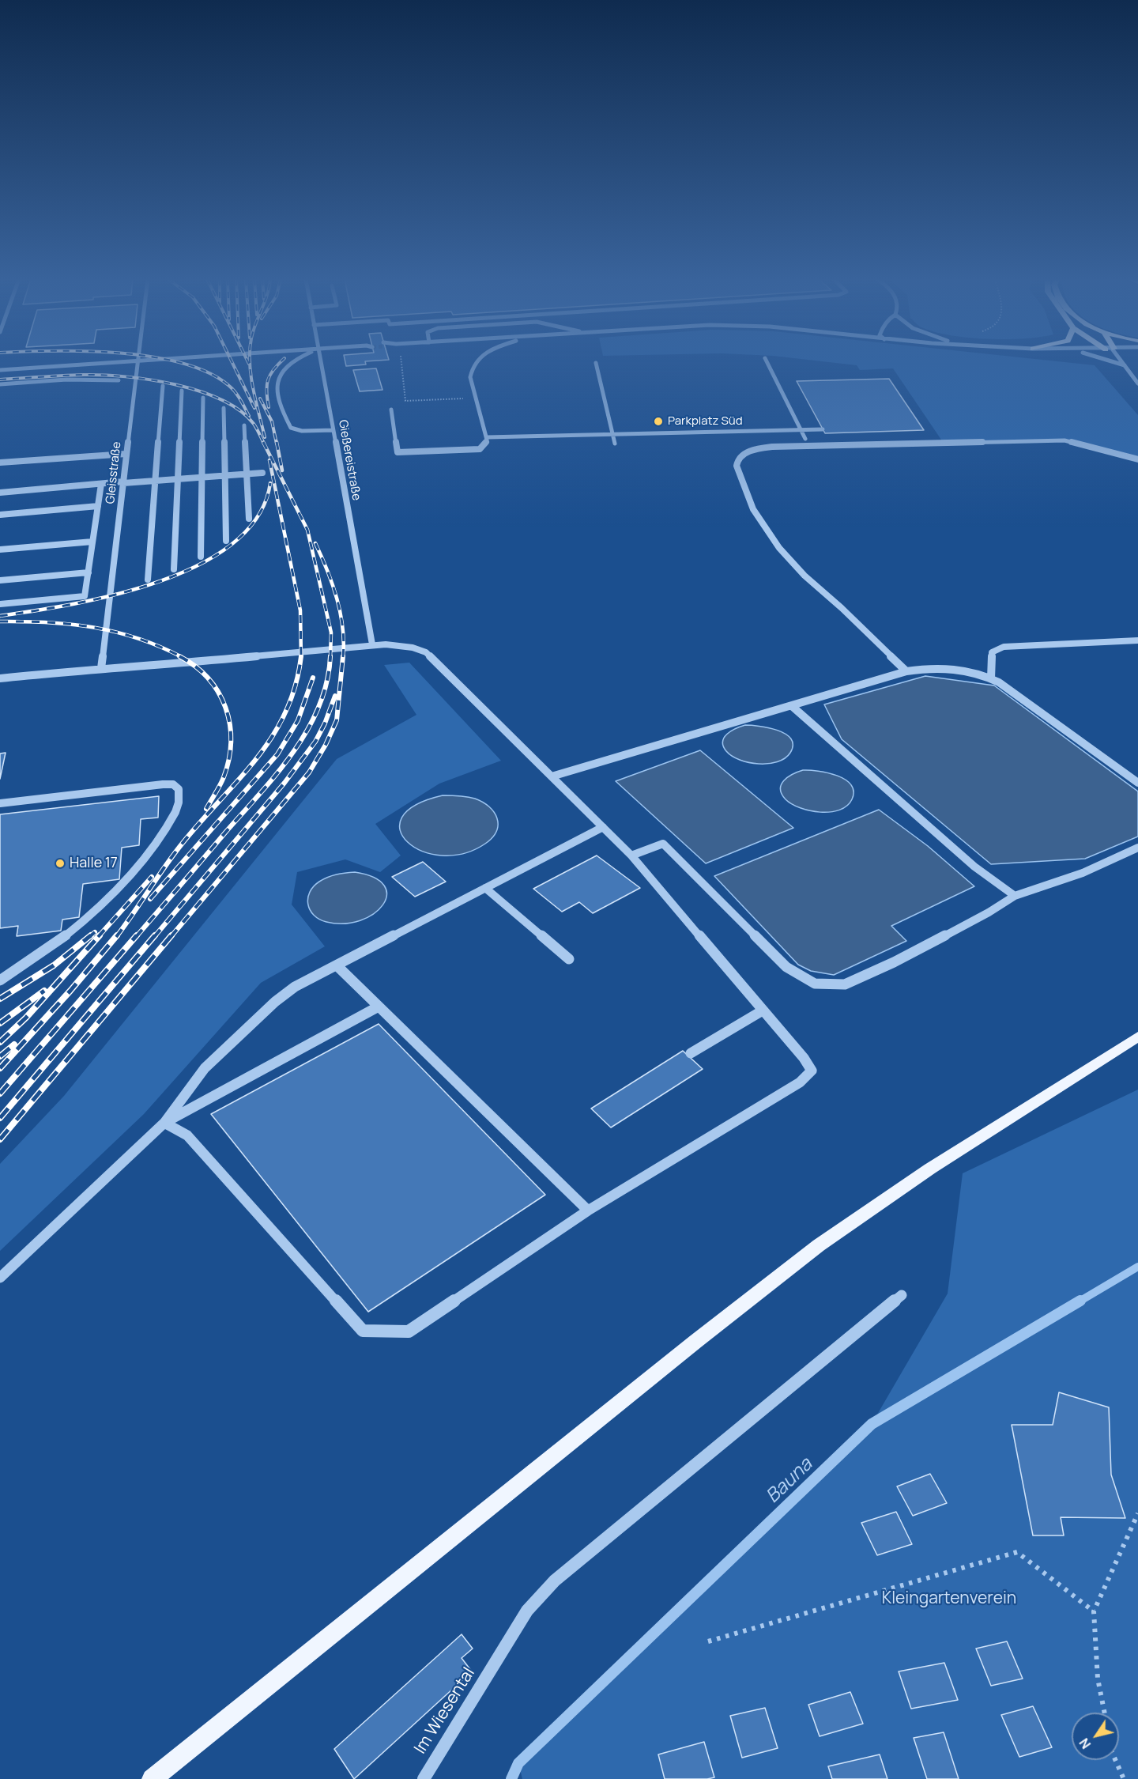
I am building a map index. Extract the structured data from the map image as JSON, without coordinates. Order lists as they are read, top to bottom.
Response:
{
  "streets": {
    "street": ["Gießereistraße", "Gleisstraße", "Im Wiesental"]
  },
  "water": ["Bauna"],
  "parks": ["Kleingartenverein"],
  "places": ["Parkplatz Süd", "Halle 17"],
  "north": "bottom left"
}
